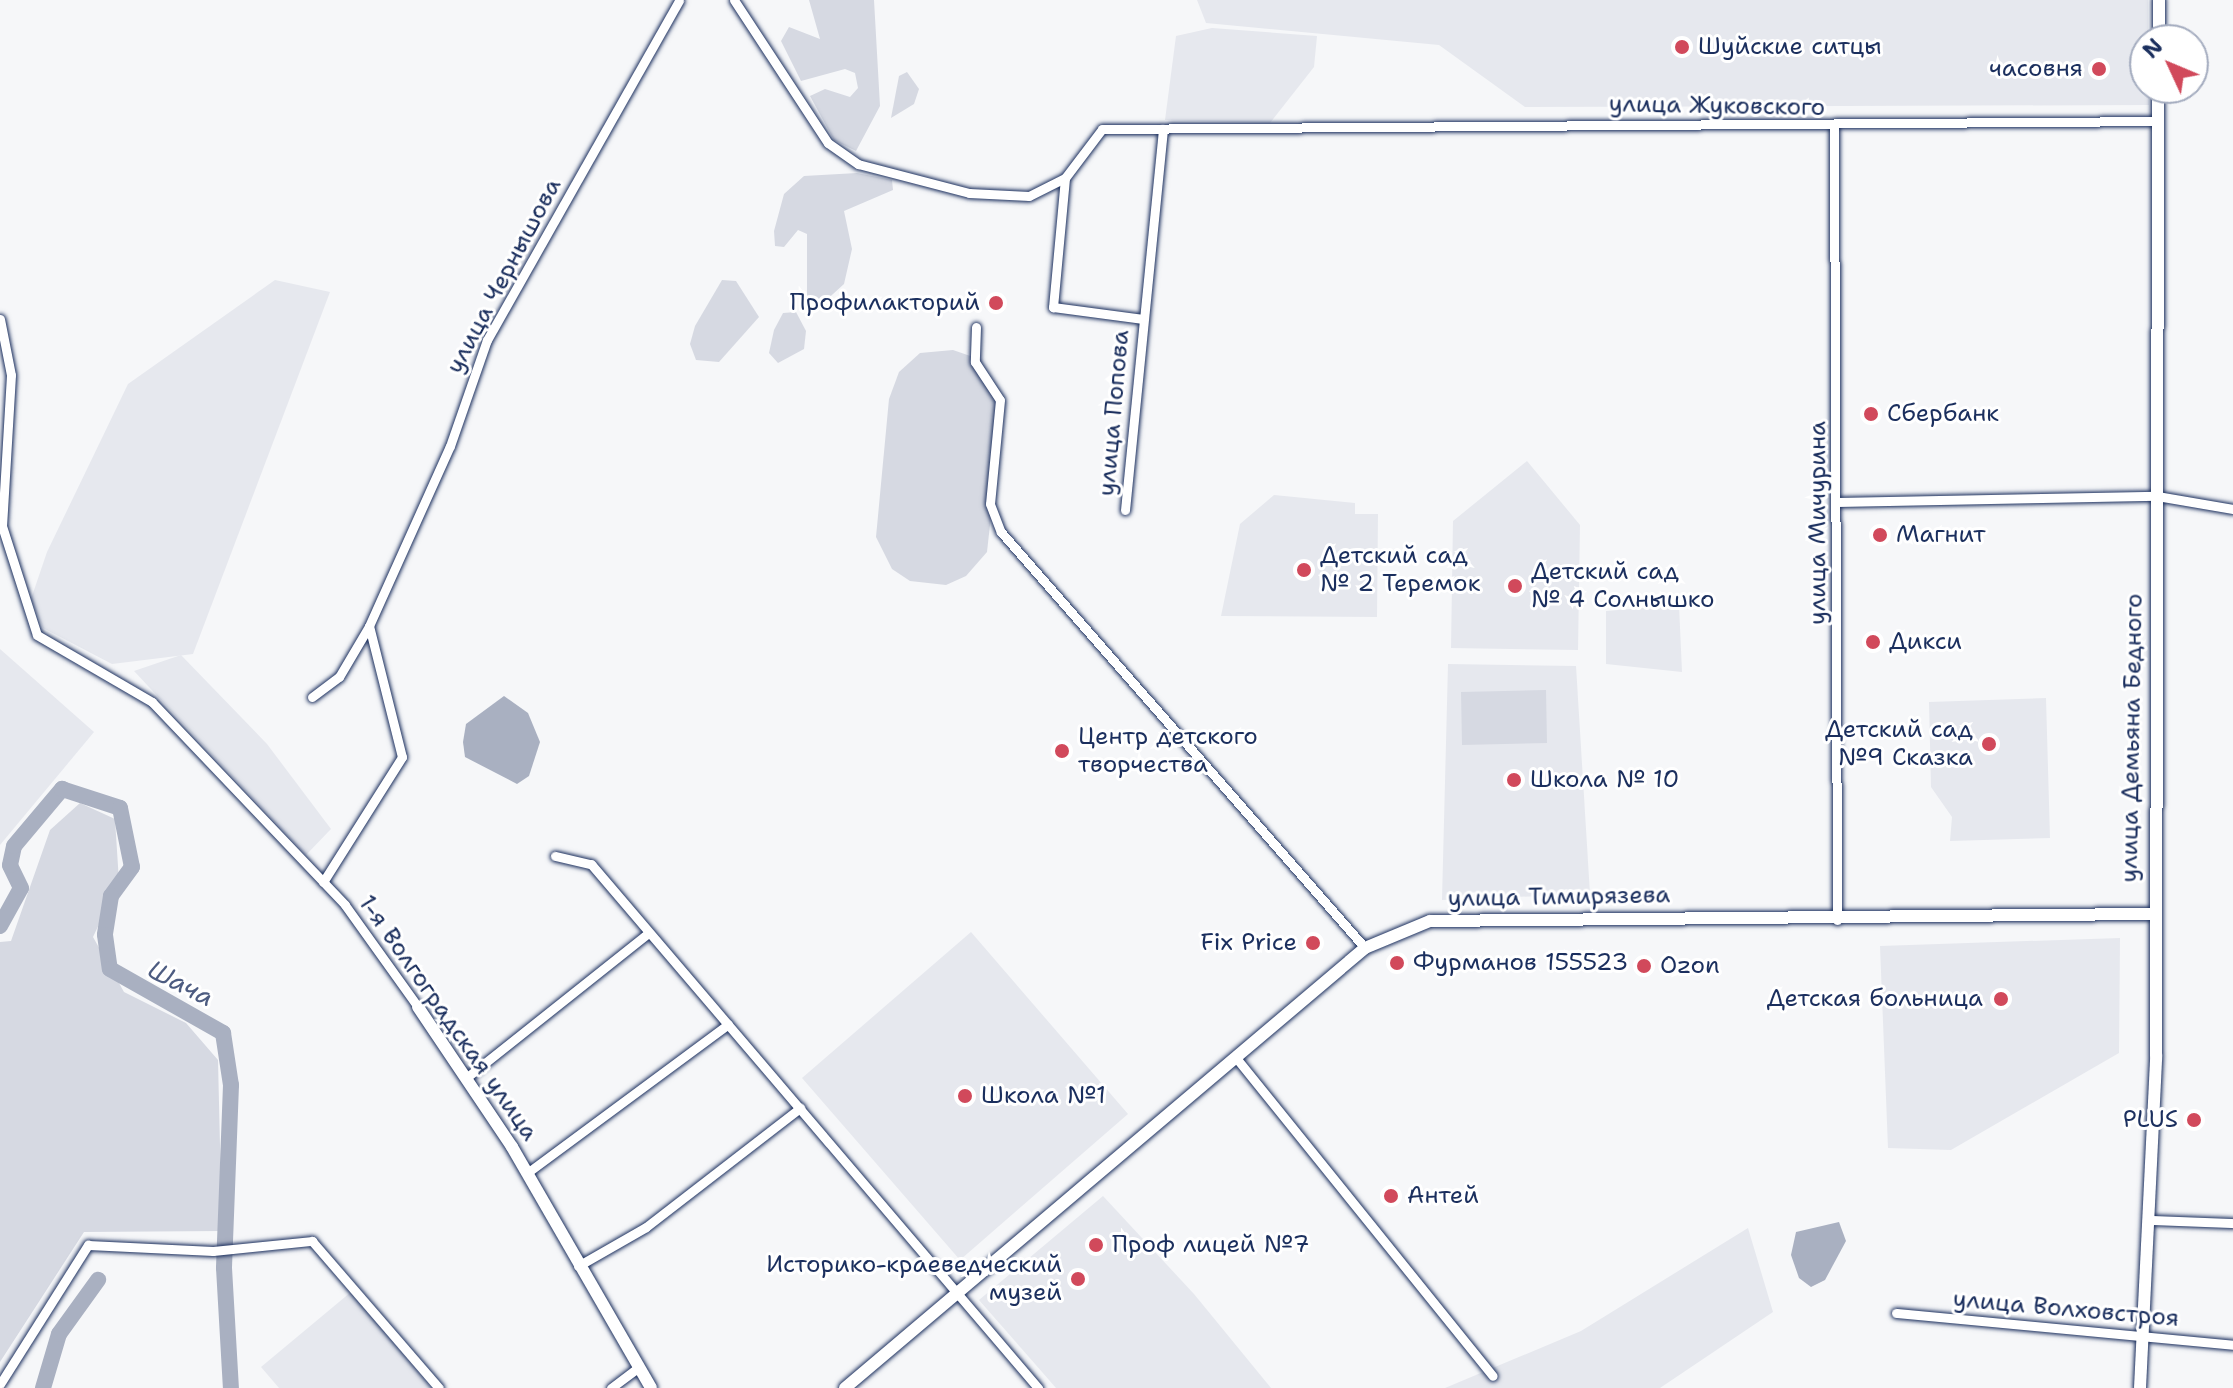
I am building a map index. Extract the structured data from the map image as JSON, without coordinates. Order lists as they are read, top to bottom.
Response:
{
  "streets": {
    "street": [
      "улица Жуковского",
      "улица Чернышова",
      "улица Попова",
      "улица Мичурина",
      "улица Демьяна Бедного",
      "улица Тимирязева",
      "1-я Волгоградская улица",
      "улица Волховстроя"
    ]
  },
  "crossings": [
    ["улица Жуковского", "улица Попова"],
    ["улица Жуковского", "улица Мичурина"],
    ["улица Жуковского", "улица Демьяна Бедного"],
    ["улица Мичурина", "улица Тимирязева"],
    ["улица Демьяна Бедного", "улица Тимирязева"],
    ["улица Демьяна Бедного", "улица Волховстроя"]
  ],
  "water": ["Шача"],
  "places": [
    "Шуйские ситцы",
    "часовня",
    "Профилакторий",
    "Сбербанк",
    "Магнит",
    "Детский сад № 2 Теремок",
    "Детский сад № 4 Солнышко",
    "Дикси",
    "Детский сад №9 Сказка",
    "Центр детского творчества",
    "Школа № 10",
    "Fix Price",
    "Фурманов 155523",
    "Ozon",
    "Детская больница",
    "Школа №1",
    "PLUS",
    "Антей",
    "Проф лицей №7",
    "Историко-краеведческий музей"
  ],
  "north": "top left"
}
